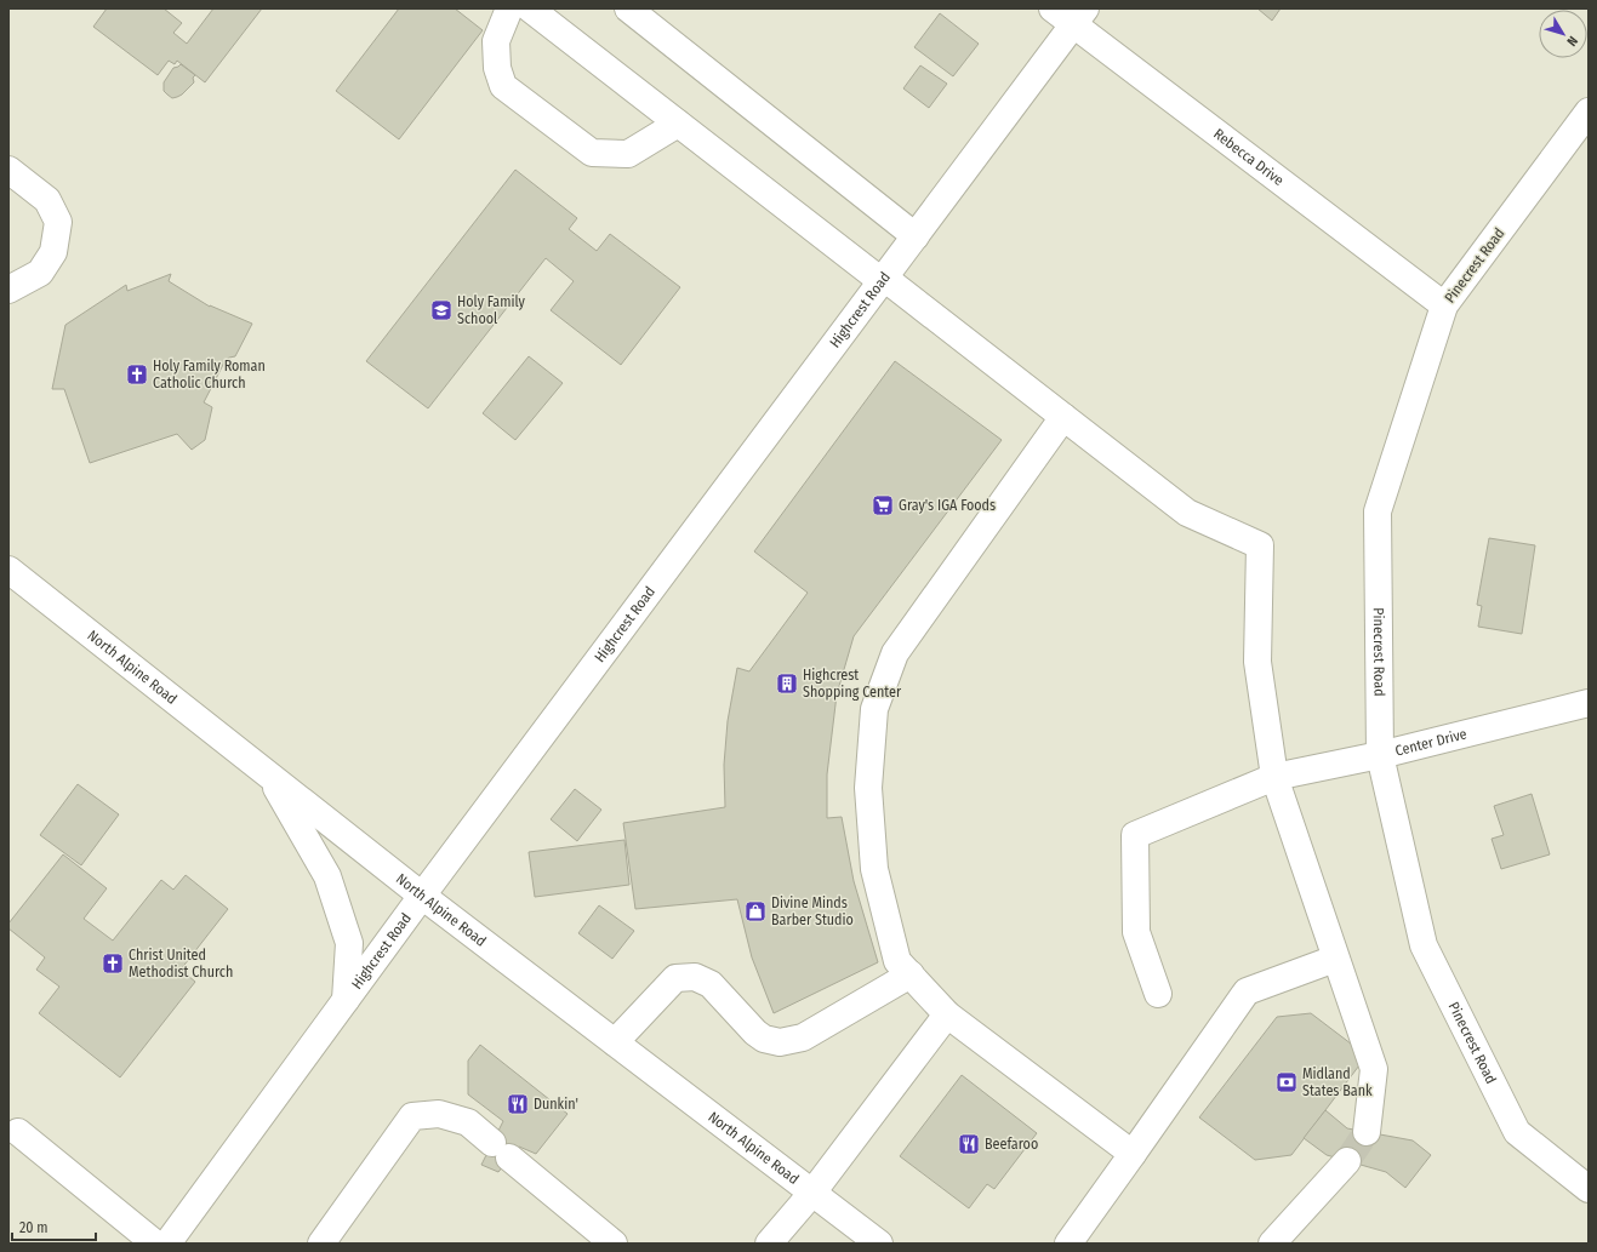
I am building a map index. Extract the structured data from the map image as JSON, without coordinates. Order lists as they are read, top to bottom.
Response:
{
  "streets": {
    "street": [
      "Rebecca Drive",
      "Pinecrest Road",
      "Highcrest Road",
      "North Alpine Road",
      "Center Drive"
    ]
  },
  "crossings": [
    ["Rebecca Drive", "Pinecrest Road"],
    ["Rebecca Drive", "Highcrest Road"],
    ["Pinecrest Road", "Center Drive"],
    ["Highcrest Road", "North Alpine Road"]
  ],
  "places": {
    "school or university": ["Holy Family School"],
    "church": ["Holy Family Roman Catholic Church", "Christ United Methodist Church"],
    "supermarket": ["Gray's IGA Foods"],
    "building": ["Highcrest Shopping Center"],
    "shop": ["Divine Minds Barber Studio"],
    "bank": ["Midland States Bank"],
    "restaurant": ["Dunkin'", "Beefaroo"]
  },
  "scale_bar": "20 m",
  "north": "bottom right"
}
